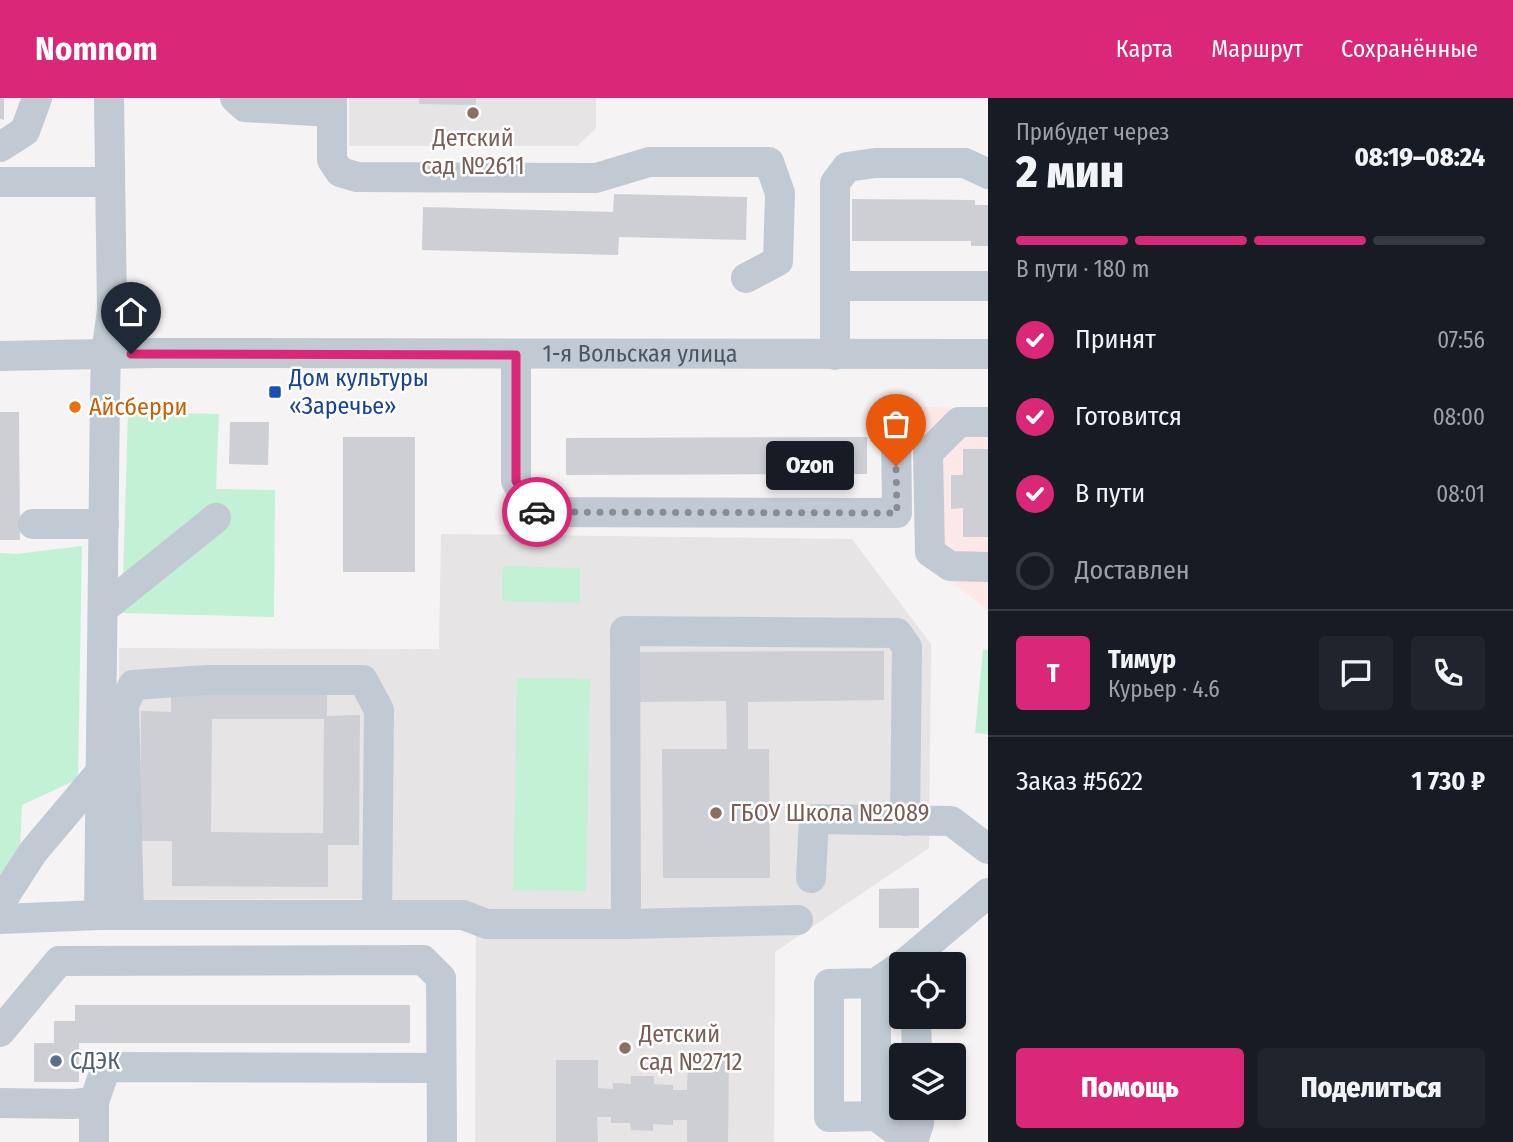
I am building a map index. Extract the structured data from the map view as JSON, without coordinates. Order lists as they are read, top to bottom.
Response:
{
  "streets": {
    "street": ["1-я Вольская улица"]
  },
  "places": {
    "other": [
      "Детский сад №2611",
      "Айсберри",
      "Ozon",
      "ГБОУ Школа №2089",
      "Детский сад №2712",
      "СДЭК"
    ],
    "transit": ["Дом культуры «Заречье»"]
  },
  "page": {
    "header": "Nomnom",
    "nav": ["Карта", "Маршрут", "Сохранённые"],
    "heading": ["2 мин", "Прибудет через", "08:19–08:24"],
    "panel": [
      "Тимур",
      "Курьер · 4.6",
      "Заказ #5622",
      "1 730 ₽"
    ],
    "bar": "В пути · 180 m",
    "list": [
      ["Принят", "07:56"],
      ["Готовится", "08:00"],
      ["В пути", "08:01"],
      "Доставлен"
    ],
    "bubble": "Ozon",
    "round": "Т",
    "buttons": ["Помощь", "Поделиться"]
  }
}
